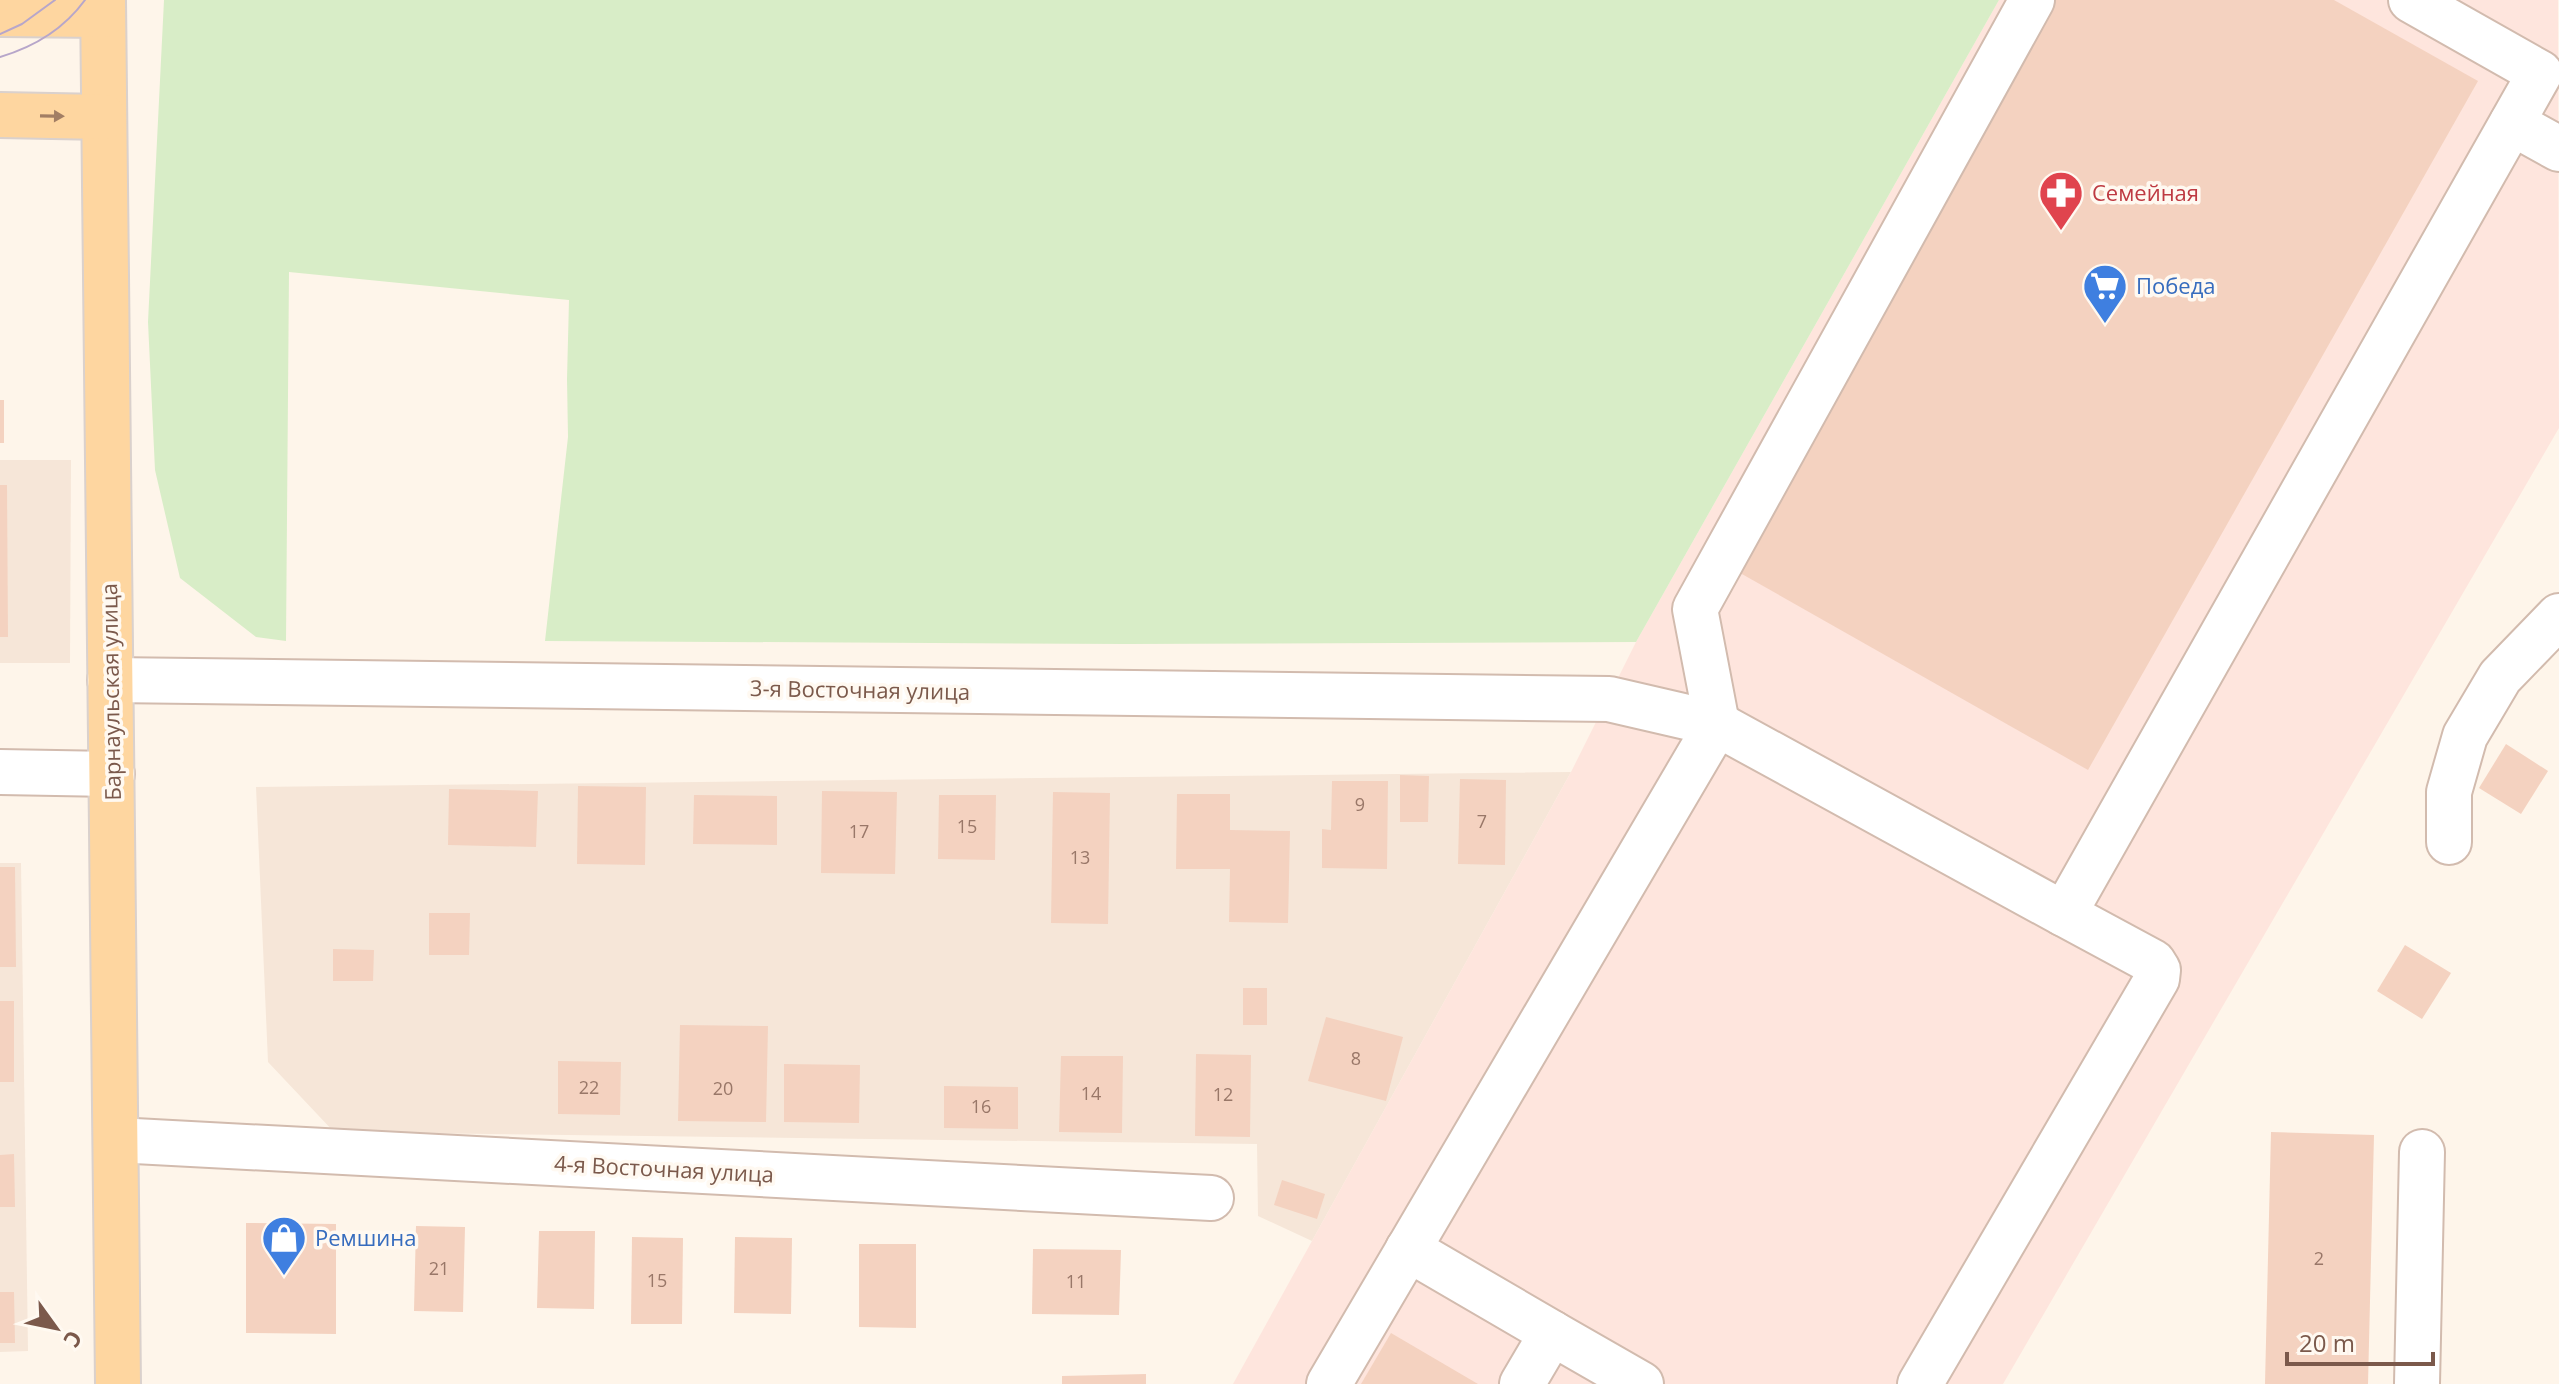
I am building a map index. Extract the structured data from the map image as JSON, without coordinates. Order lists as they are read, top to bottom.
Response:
{
  "streets": {
    "main road": ["Барнаульская улица"],
    "street": ["3-я Восточная улица", "4-я Восточная улица"]
  },
  "crossings": [
    ["3-я Восточная улица", "Барнаульская улица"],
    ["Барнаульская улица", "4-я Восточная улица"]
  ],
  "places": {
    "pharmacy": ["Семейная"],
    "supermarket": ["Победа"],
    "shop": ["Ремшина"]
  },
  "house_numbers": [
    "9",
    "7",
    "15",
    "17",
    "13",
    "8",
    "22",
    "20",
    "14",
    "12",
    "16",
    "2",
    "21",
    "15",
    "11"
  ],
  "scale_bar": "20 m",
  "north": "bottom right"
}
